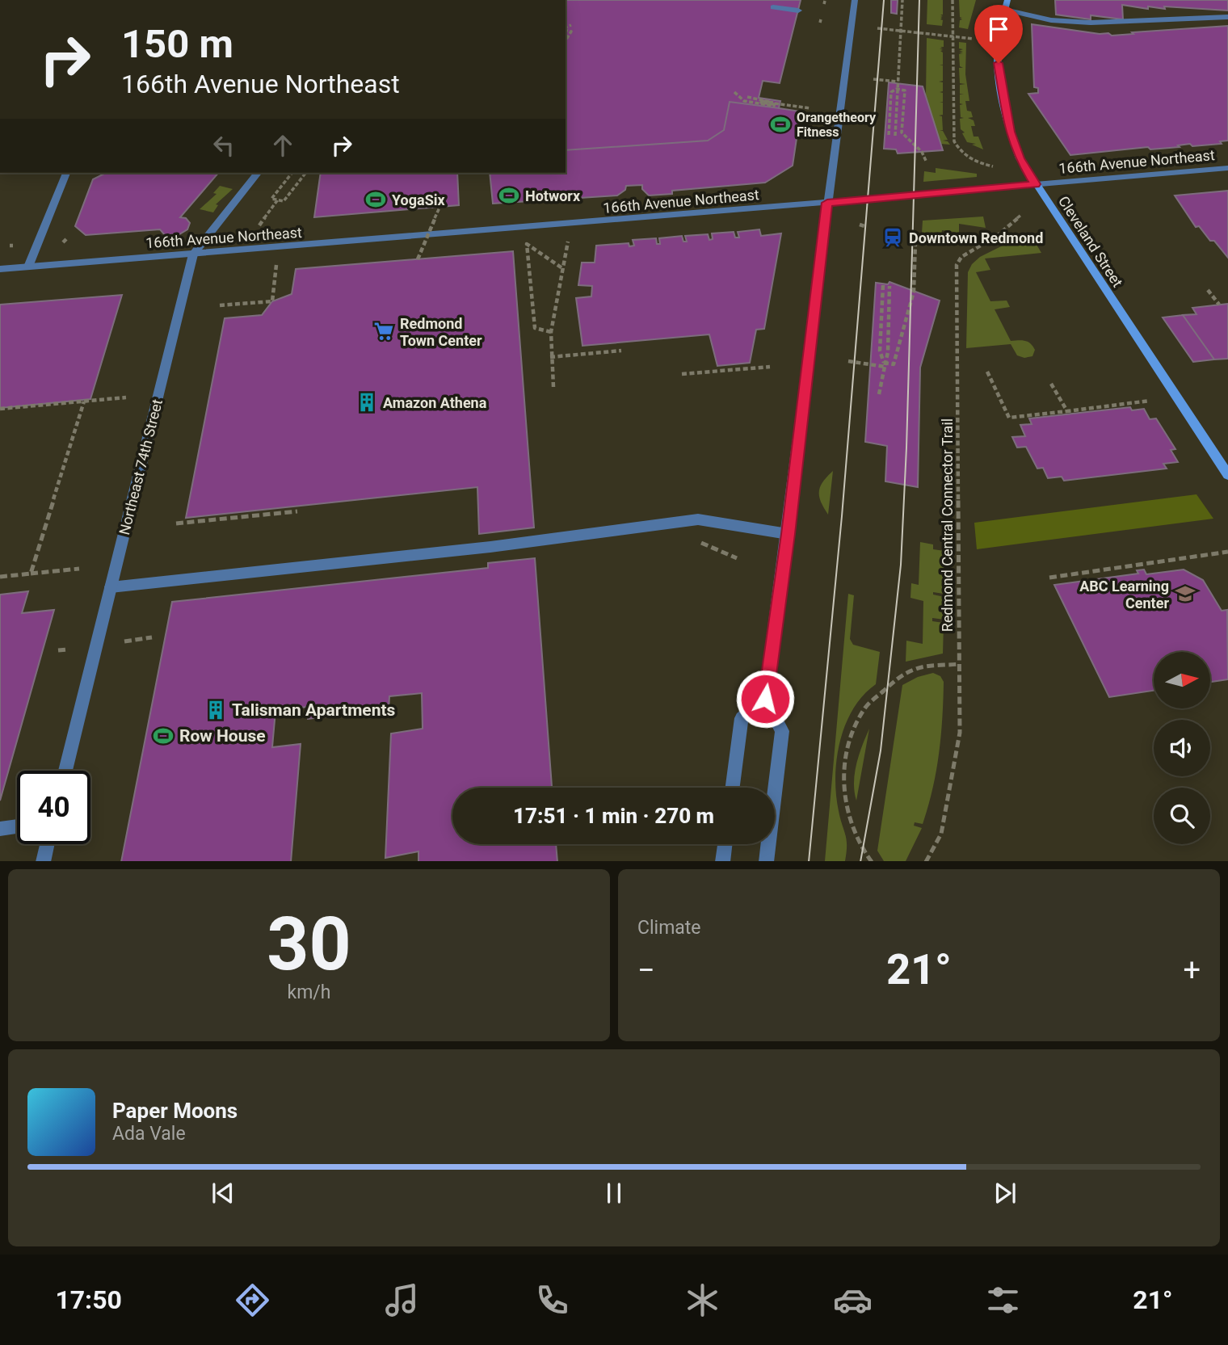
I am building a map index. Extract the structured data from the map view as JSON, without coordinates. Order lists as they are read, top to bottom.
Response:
{
  "streets": {
    "main road": ["Cleveland Street"],
    "street": ["166th Avenue Northeast", "Northeast 74th Street"],
    "path": ["Redmond Central Connector Trail"]
  },
  "crossings": [
    ["166th Avenue Northeast", "Cleveland Street"],
    ["166th Avenue Northeast", "Northeast 74th Street"]
  ],
  "places": {
    "sports": [
      "Orangetheory Fitness",
      "Hotworx",
      "YogaSix",
      "Row House"
    ],
    "station": ["Downtown Redmond"],
    "supermarket": ["Redmond Town Center"],
    "building": ["Amazon Athena", "Talisman Apartments"],
    "school or university": ["ABC Learning Center"]
  },
  "north": "right",
  "page": {
    "turn": ["150 m", "166th Avenue Northeast"],
    "limit": "40",
    "trip": "17:51 · 1 min · 270 m",
    "tile": [
      ["30", "km/h"],
      "Climate"
    ],
    "heat": ["−", "21°", "+"],
    "song": ["Paper Moons", "Ada Vale"],
    "tabs": ["17:50", "21°"]
  }
}
